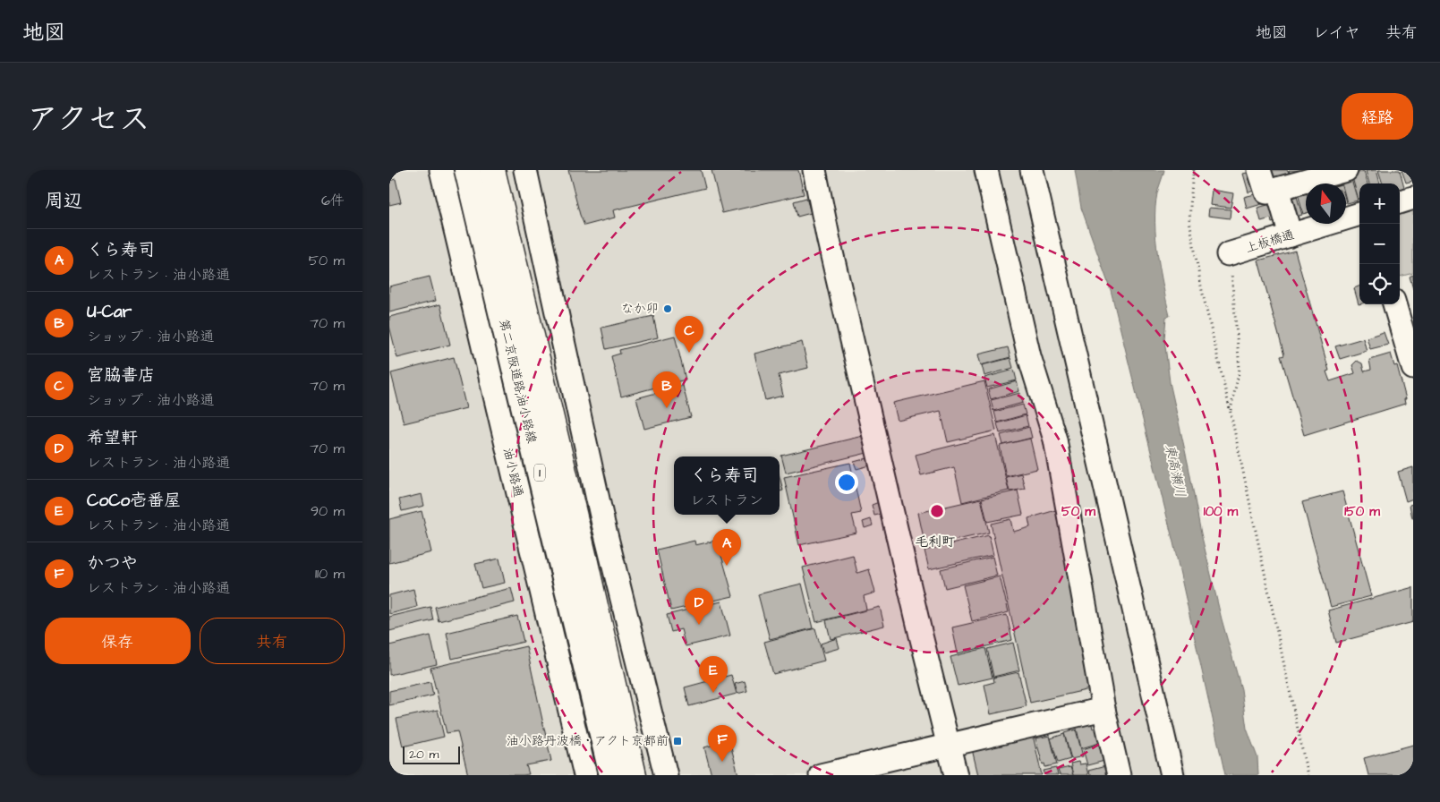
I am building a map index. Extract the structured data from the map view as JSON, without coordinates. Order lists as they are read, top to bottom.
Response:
{
  "streets": {
    "highway": ["第二京阪道路;油小路線", "1"],
    "street": ["上板橋通", "油小路通"]
  },
  "districts": ["毛利町"],
  "water": ["東高瀬川"],
  "places": {
    "other": ["なか卯"],
    "transit": ["油小路丹波橋・アクト京都前"]
  },
  "scale_bar": "20 m",
  "north": "top",
  "page": {
    "header": "地図",
    "nav": ["地図", "レイヤ", "共有"],
    "title": "アクセス",
    "buttons": [
      "経路",
      ["保存", "共有"]
    ],
    "heading": ["周辺", "6件"],
    "map_buttons": ["+", "−"],
    "list": [
      {
        "mark": "A",
        "name": "くら寿司",
        "note": "レストラン · 油小路通",
        "value": "50 m"
      },
      {
        "mark": "B",
        "name": "U-Car",
        "note": "ショップ · 油小路通",
        "value": "70 m"
      },
      {
        "mark": "C",
        "name": "宮脇書店",
        "note": "ショップ · 油小路通",
        "value": "70 m"
      },
      {
        "mark": "D",
        "name": "希望軒",
        "note": "レストラン · 油小路通",
        "value": "70 m"
      },
      {
        "mark": "E",
        "name": "CoCo壱番屋",
        "note": "レストラン · 油小路通",
        "value": "90 m"
      },
      {
        "mark": "F",
        "name": "かつや",
        "note": "レストラン · 油小路通",
        "value": "110 m"
      }
    ],
    "pins": [
      "C",
      "B",
      "A",
      "D",
      "E",
      "F"
    ],
    "popup": ["くら寿司", "レストラン"],
    "scale": "20 m"
  },
  "rings": ["50 m", "100 m", "150 m"]
}
